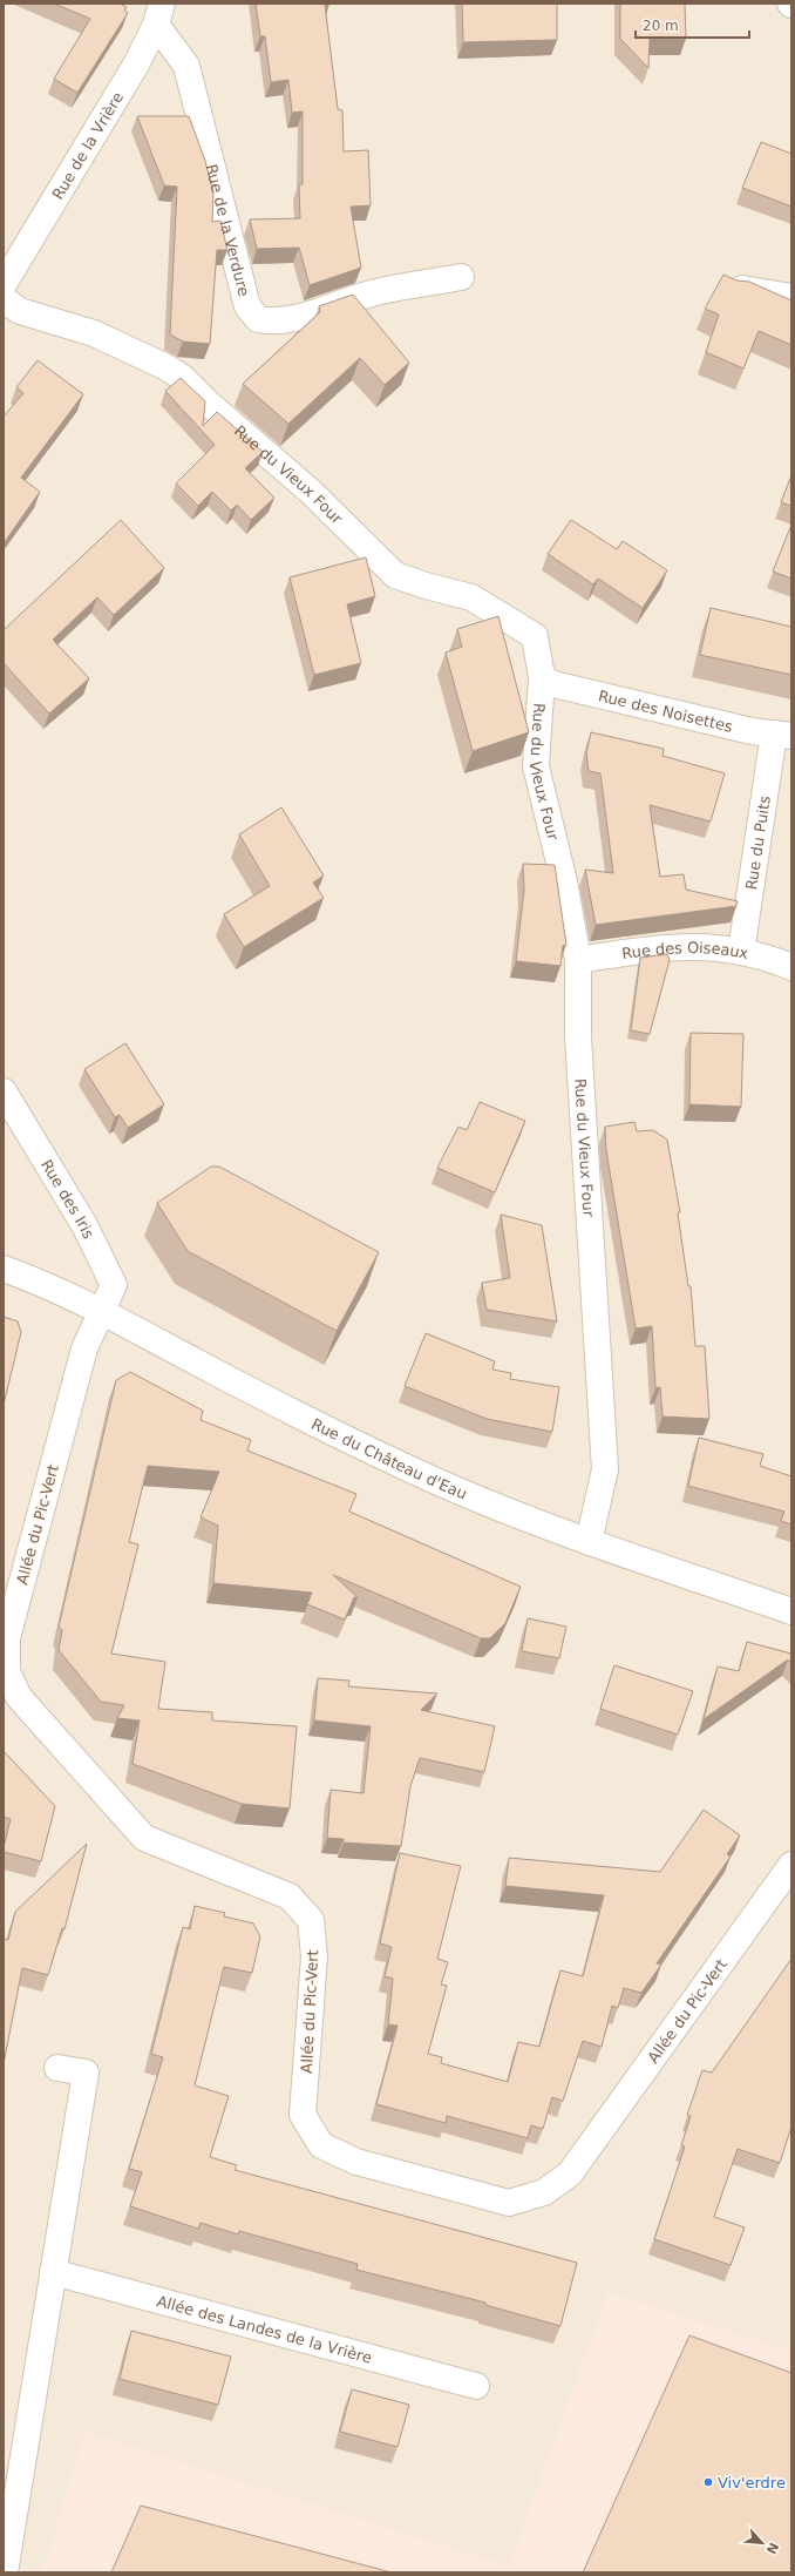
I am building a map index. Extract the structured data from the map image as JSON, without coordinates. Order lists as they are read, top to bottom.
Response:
{
  "streets": {
    "street": [
      "Rue de la Vrière",
      "Rue de la Verdure",
      "Rue du Vieux Four",
      "Rue des Noisettes",
      "Rue du Puits",
      "Rue des Oiseaux",
      "Rue des Iris",
      "Rue du Château d'Eau",
      "Allée du Pic-Vert",
      "Allée des Landes de la Vrière"
    ]
  },
  "crossings": [
    ["Rue de la Vrière", "Rue de la Verdure"],
    ["Rue du Vieux Four", "Rue des Noisettes"],
    ["Rue du Vieux Four", "Rue des Oiseaux"],
    ["Rue du Vieux Four", "Rue du Château d'Eau"],
    ["Rue des Noisettes", "Rue du Puits"],
    ["Rue du Puits", "Rue des Oiseaux"],
    ["Rue des Iris", "Rue du Château d'Eau"],
    ["Rue des Iris", "Allée du Pic-Vert"],
    ["Rue du Château d'Eau", "Allée du Pic-Vert"]
  ],
  "places": ["Viv'erdre"],
  "scale_bar": "20 m",
  "north": "bottom right"
}
